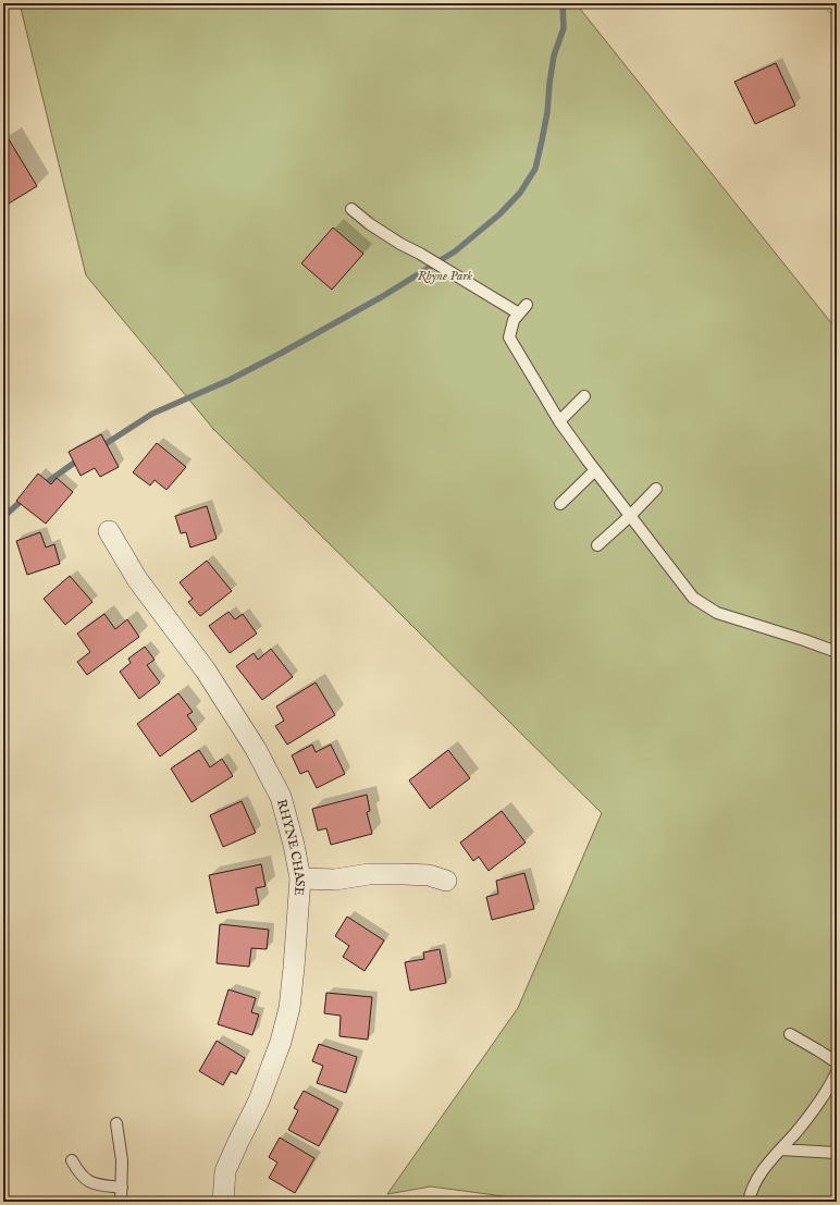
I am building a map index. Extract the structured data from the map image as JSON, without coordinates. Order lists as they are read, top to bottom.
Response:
{
  "streets": {
    "street": ["RHYNE CHASE"]
  },
  "parks": ["Rhyne Park"]
}
